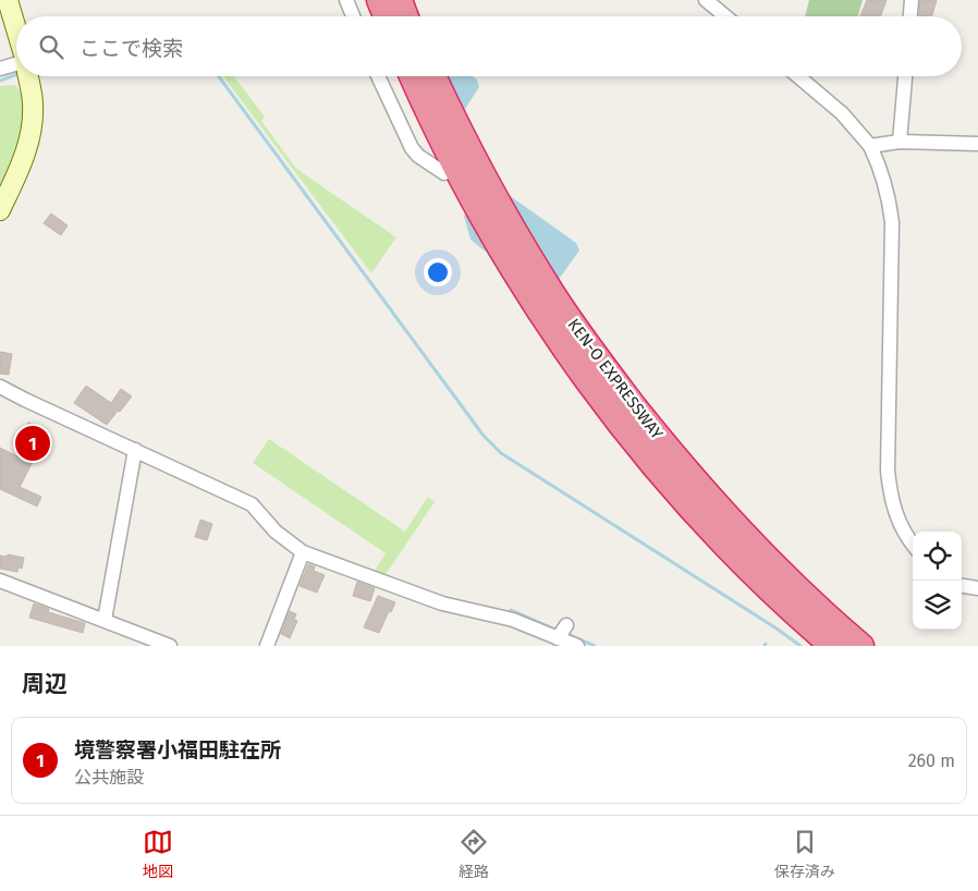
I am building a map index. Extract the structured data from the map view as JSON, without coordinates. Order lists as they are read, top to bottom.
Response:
{
  "streets": {
    "highway": ["KEN-O EXPRESSWAY"]
  },
  "page": {
    "search": "ここで検索",
    "pins": "1",
    "heading": "周辺",
    "list": [
      {
        "mark": "1",
        "name": "境警察署小福田駐在所",
        "note": "公共施設",
        "value": "260 m"
      }
    ],
    "nav": ["地図", "経路", "保存済み"]
  }
}
